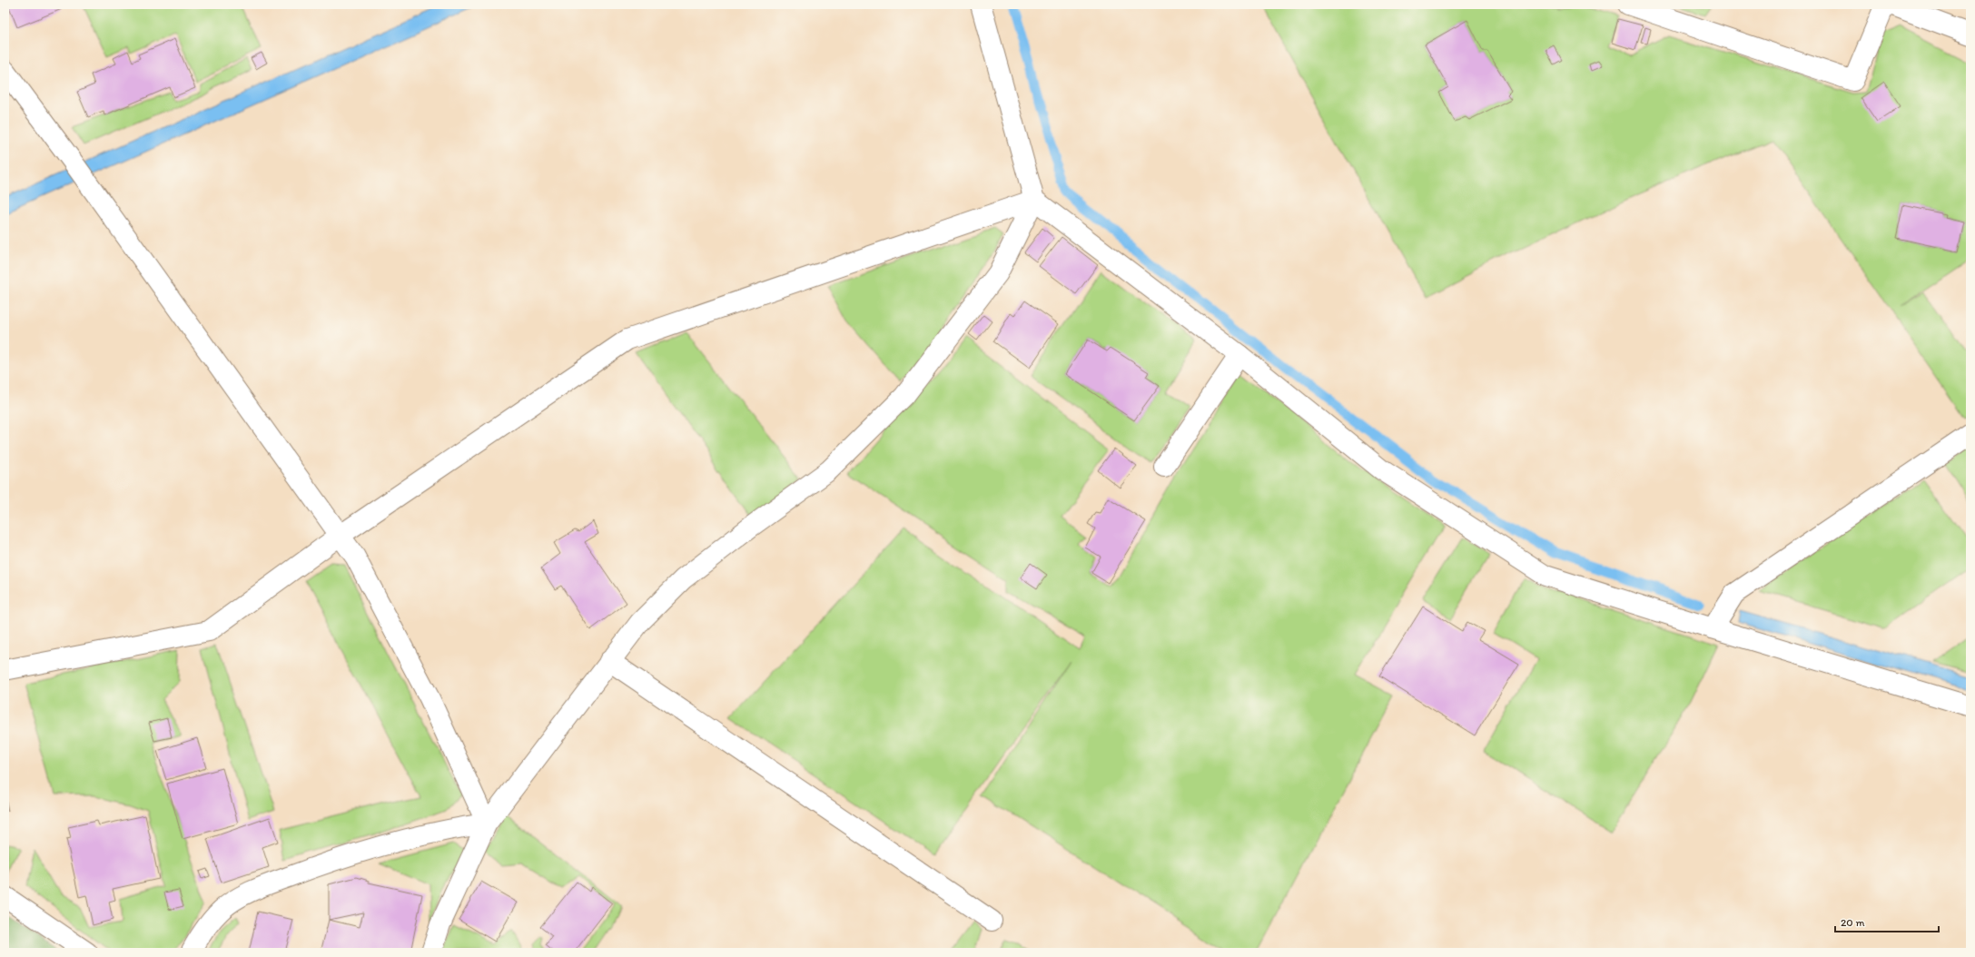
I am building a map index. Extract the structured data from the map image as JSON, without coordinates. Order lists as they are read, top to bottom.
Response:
{
  "scale_bar": "20 m"
}
